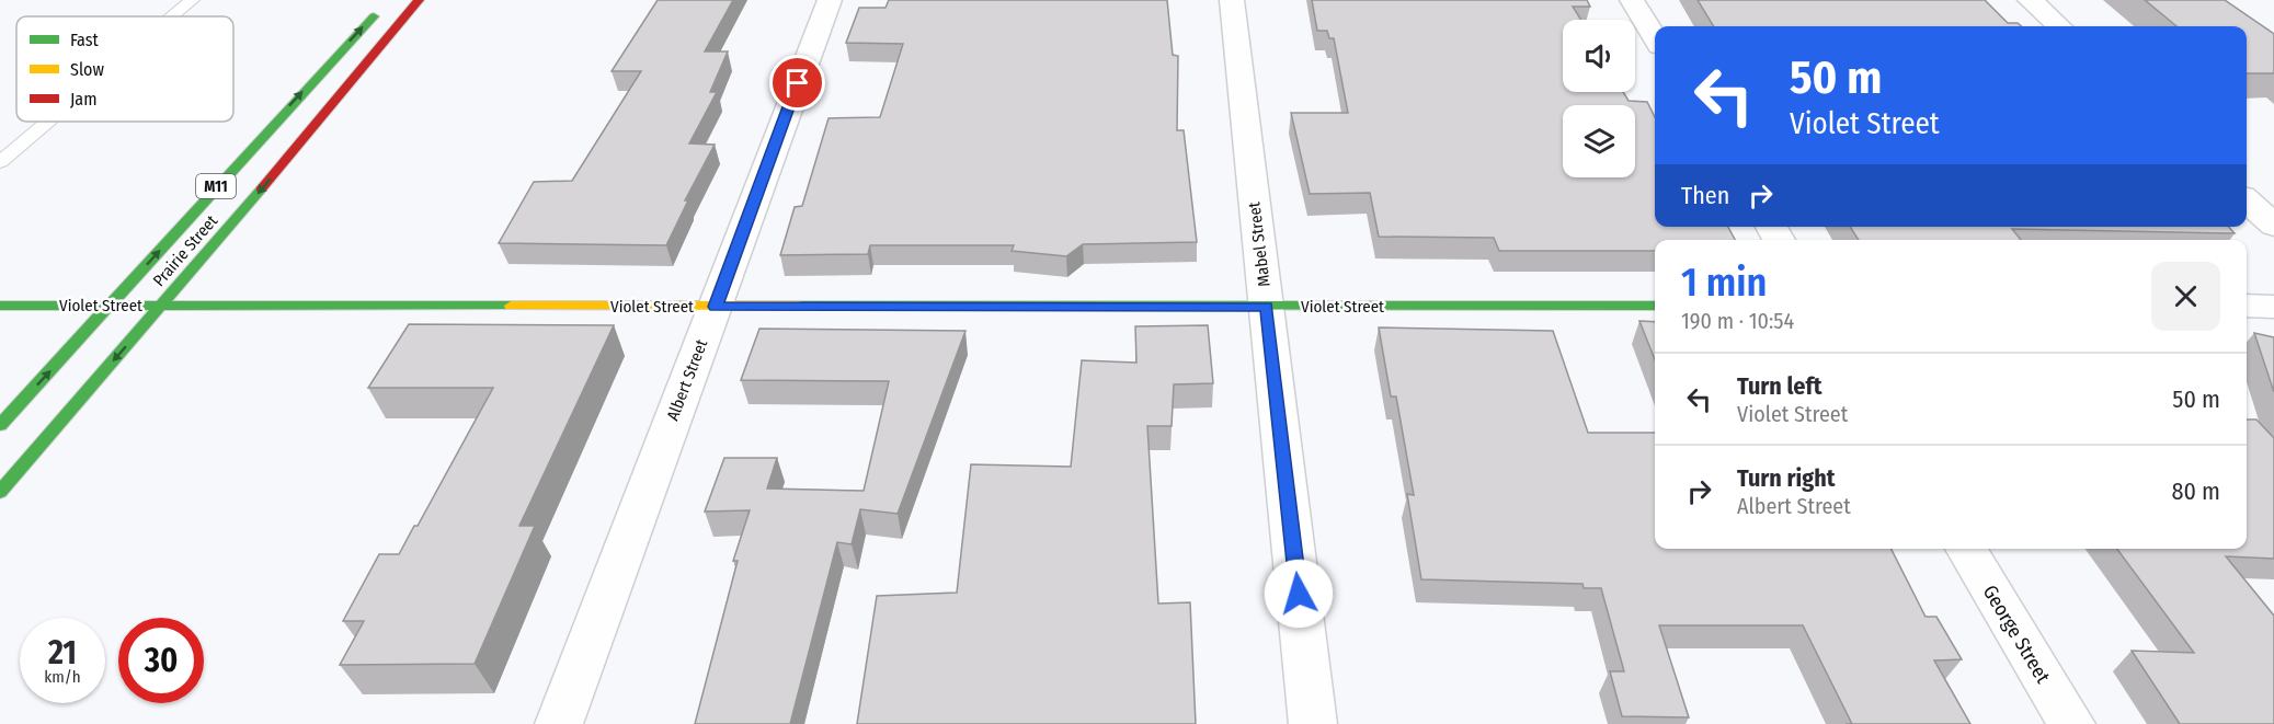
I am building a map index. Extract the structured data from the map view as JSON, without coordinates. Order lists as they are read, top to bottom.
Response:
{
  "streets": {
    "main road": ["M11", "Prairie Street", "Violet Street"],
    "street": ["Mabel Street", "Albert Street", "George Street"]
  },
  "crossings": [
    ["Mabel Street", "Violet Street"],
    ["Prairie Street", "Violet Street"],
    ["Violet Street", "Albert Street"]
  ],
  "legend": ["Fast", "Slow", "Jam"],
  "page": {
    "turn": ["50 m", "Violet Street"],
    "then": "Then",
    "heading": ["1 min", "190 m · 10:54"],
    "list": [
      {
        "name": "Turn left",
        "note": "Violet Street",
        "value": "50 m"
      },
      {
        "name": "Turn right",
        "note": "Albert Street",
        "value": "80 m"
      }
    ],
    "speed": "21 km/h",
    "limit": "30"
  }
}
